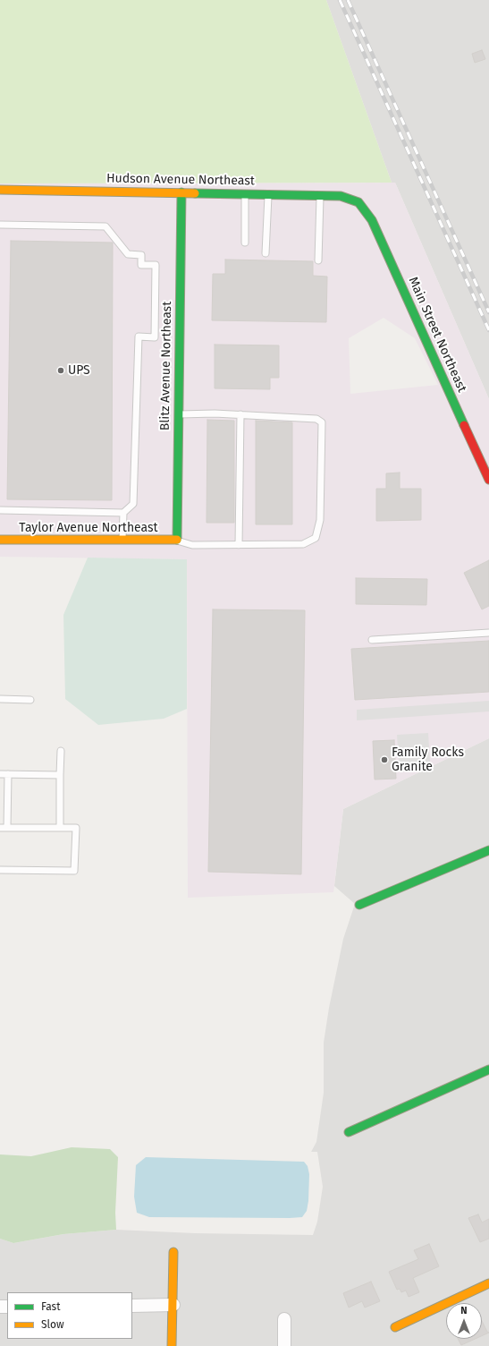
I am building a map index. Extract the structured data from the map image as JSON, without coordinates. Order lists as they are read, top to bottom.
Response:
{
  "streets": {
    "street": [
      "Hudson Avenue Northeast",
      "Main Street Northeast",
      "Blitz Avenue Northeast",
      "Taylor Avenue Northeast"
    ]
  },
  "crossings": [
    ["Hudson Avenue Northeast", "Main Street Northeast"],
    ["Hudson Avenue Northeast", "Blitz Avenue Northeast"],
    ["Blitz Avenue Northeast", "Taylor Avenue Northeast"]
  ],
  "places": ["UPS", "Family Rocks Granite"],
  "legend": ["Fast", "Slow"],
  "north": "top"
}
